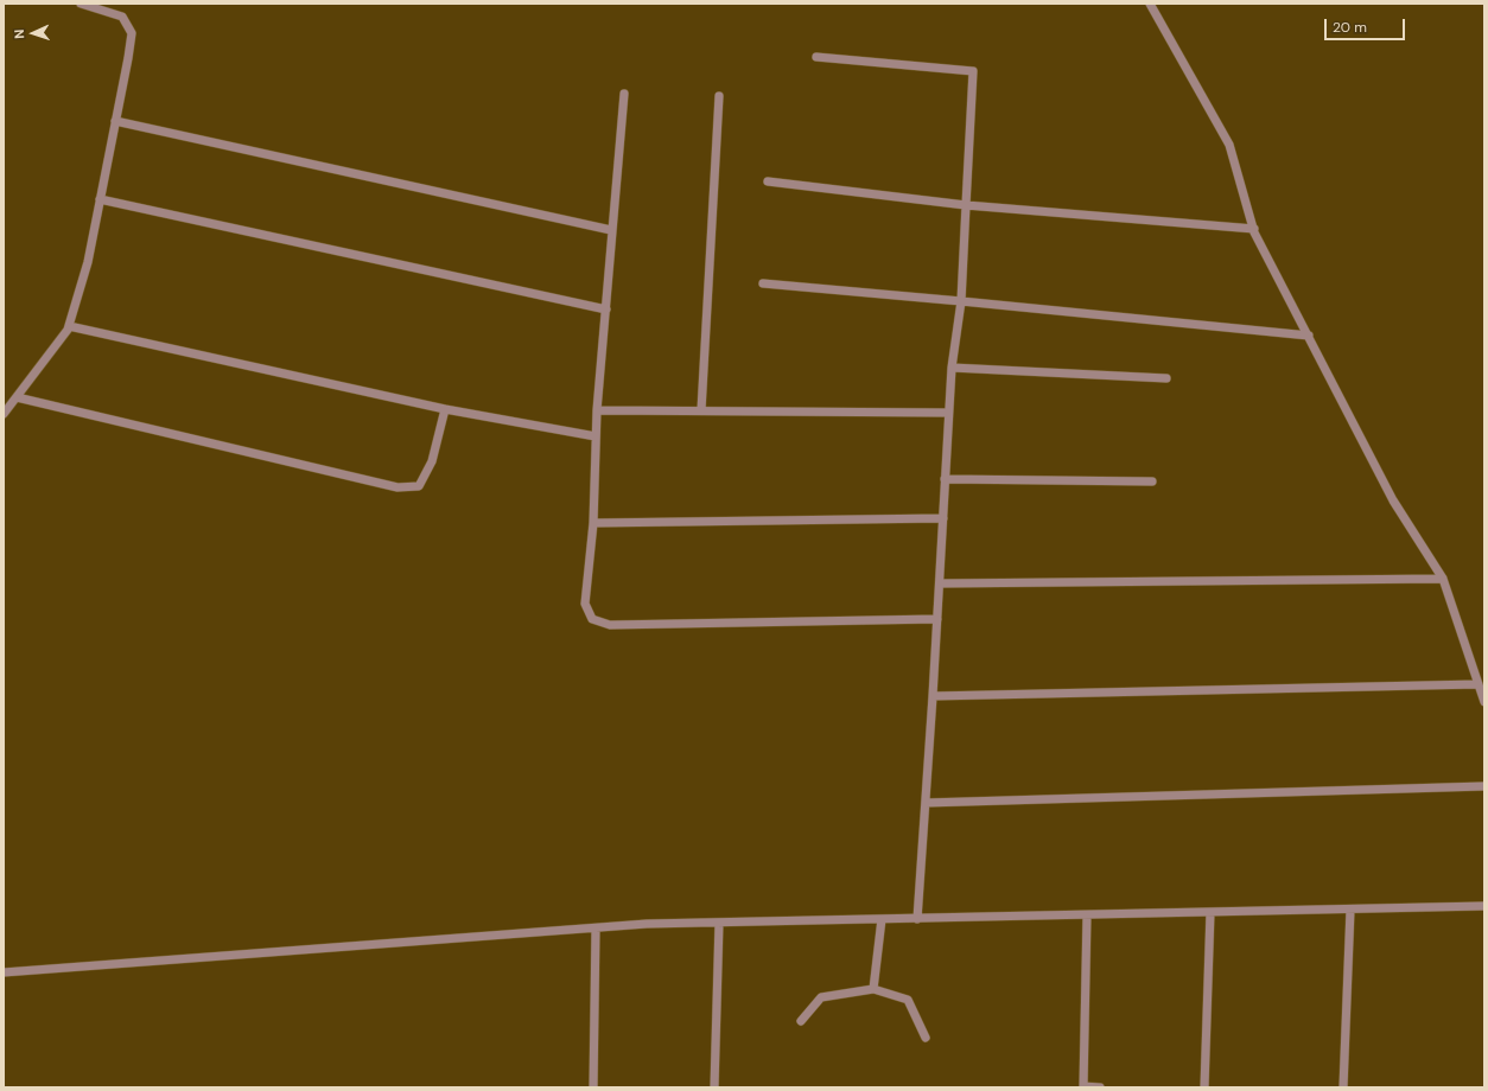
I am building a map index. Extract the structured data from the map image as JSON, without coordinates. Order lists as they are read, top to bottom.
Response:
{
  "scale_bar": "20 m",
  "north": "left"
}
